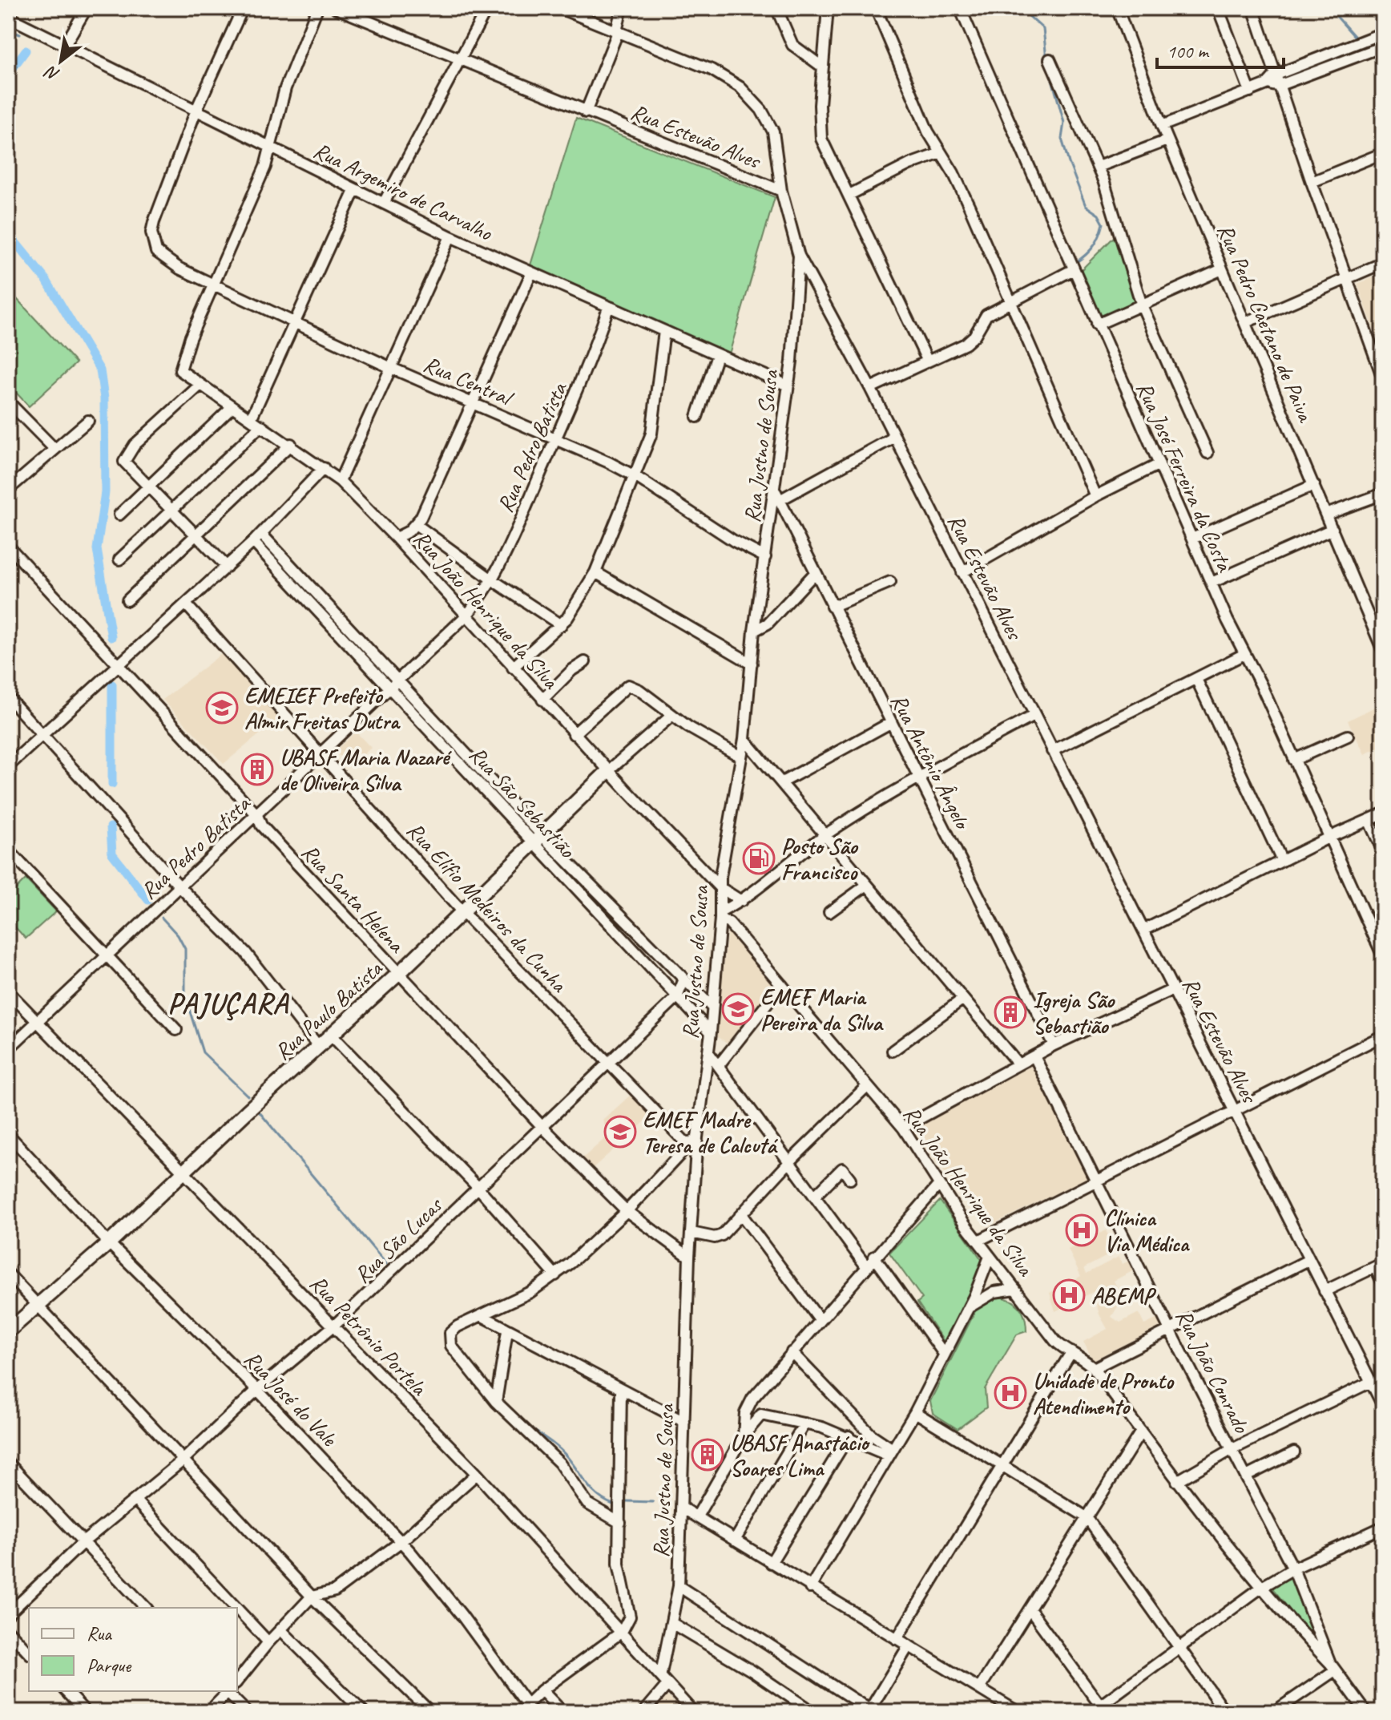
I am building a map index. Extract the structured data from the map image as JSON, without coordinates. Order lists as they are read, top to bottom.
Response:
{
  "streets": {
    "street": [
      "Rua Estevão Alves",
      "Rua Argemiro de Carvalho",
      "Rua Pedro Caetano de Paiva",
      "Rua Central",
      "Rua Justno de Sousa",
      "Rua Pedro Batista",
      "Rua José Ferreira da Costa",
      "Rua João Henrique da Silva",
      "Rua Antônio Ângelo",
      "Rua São Sebastião",
      "Rua Santa Helena",
      "Rua Elífio Medeiros da Cunha",
      "Rua Paulo Batista",
      "Rua São Lucas",
      "Rua Petrônio Portela",
      "Rua João Conrado",
      "Rua José do Vale"
    ]
  },
  "crossings": [
    ["Rua Estevão Alves", "Rua Justno de Sousa"],
    ["Rua Argemiro de Carvalho", "Rua Central"],
    ["Rua Argemiro de Carvalho", "Rua Justno de Sousa"],
    ["Rua Argemiro de Carvalho", "Rua Pedro Batista"],
    ["Rua Central", "Rua Justno de Sousa"],
    ["Rua Central", "Rua Pedro Batista"],
    ["Rua Central", "Rua João Henrique da Silva"],
    ["Rua Justno de Sousa", "Rua João Henrique da Silva"],
    ["Rua Justno de Sousa", "Rua Antônio Ângelo"],
    ["Rua Justno de Sousa", "Rua São Sebastião"],
    ["Rua Justno de Sousa", "Rua Santa Helena"],
    ["Rua Justno de Sousa", "Rua Petrônio Portela"],
    ["Rua Pedro Batista", "Rua João Henrique da Silva"],
    ["Rua Pedro Batista", "Rua São Sebastião"],
    ["Rua Pedro Batista", "Rua Santa Helena"],
    ["Rua Pedro Batista", "Rua Elífio Medeiros da Cunha"],
    ["Rua Pedro Batista", "Rua Petrônio Portela"],
    ["Rua João Henrique da Silva", "Rua Paulo Batista"],
    ["Rua João Henrique da Silva", "Rua João Conrado"],
    ["Rua São Sebastião", "Rua Paulo Batista"],
    ["Rua São Sebastião", "Rua São Lucas"],
    ["Rua Santa Helena", "Rua Paulo Batista"],
    ["Rua Santa Helena", "Rua São Lucas"],
    ["Rua Elífio Medeiros da Cunha", "Rua Paulo Batista"],
    ["Rua Elífio Medeiros da Cunha", "Rua São Lucas"],
    ["Rua Paulo Batista", "Rua Petrônio Portela"],
    ["Rua Paulo Batista", "Rua José do Vale"],
    ["Rua São Lucas", "Rua Petrônio Portela"],
    ["Rua São Lucas", "Rua José do Vale"]
  ],
  "districts": ["PAJUÇARA"],
  "places": {
    "school or university": ["EMEIEF Prefeito Almir Freitas Dutra", "EMEF Maria Pereira da Silva", "EMEF Madre Teresa de Calcutá"],
    "building": ["UBASF Maria Nazaré de Oliveira Silva", "Igreja São Sebastião", "UBASF Anastácio Soares Lima"],
    "fuel station": ["Posto São Francisco"],
    "hospital": ["Clínica Via Médica", "ABEMP", "Unidade de Pronto Atendimento"]
  },
  "legend": ["Rua", "Parque"],
  "scale_bar": "100 m",
  "north": "bottom left"
}
